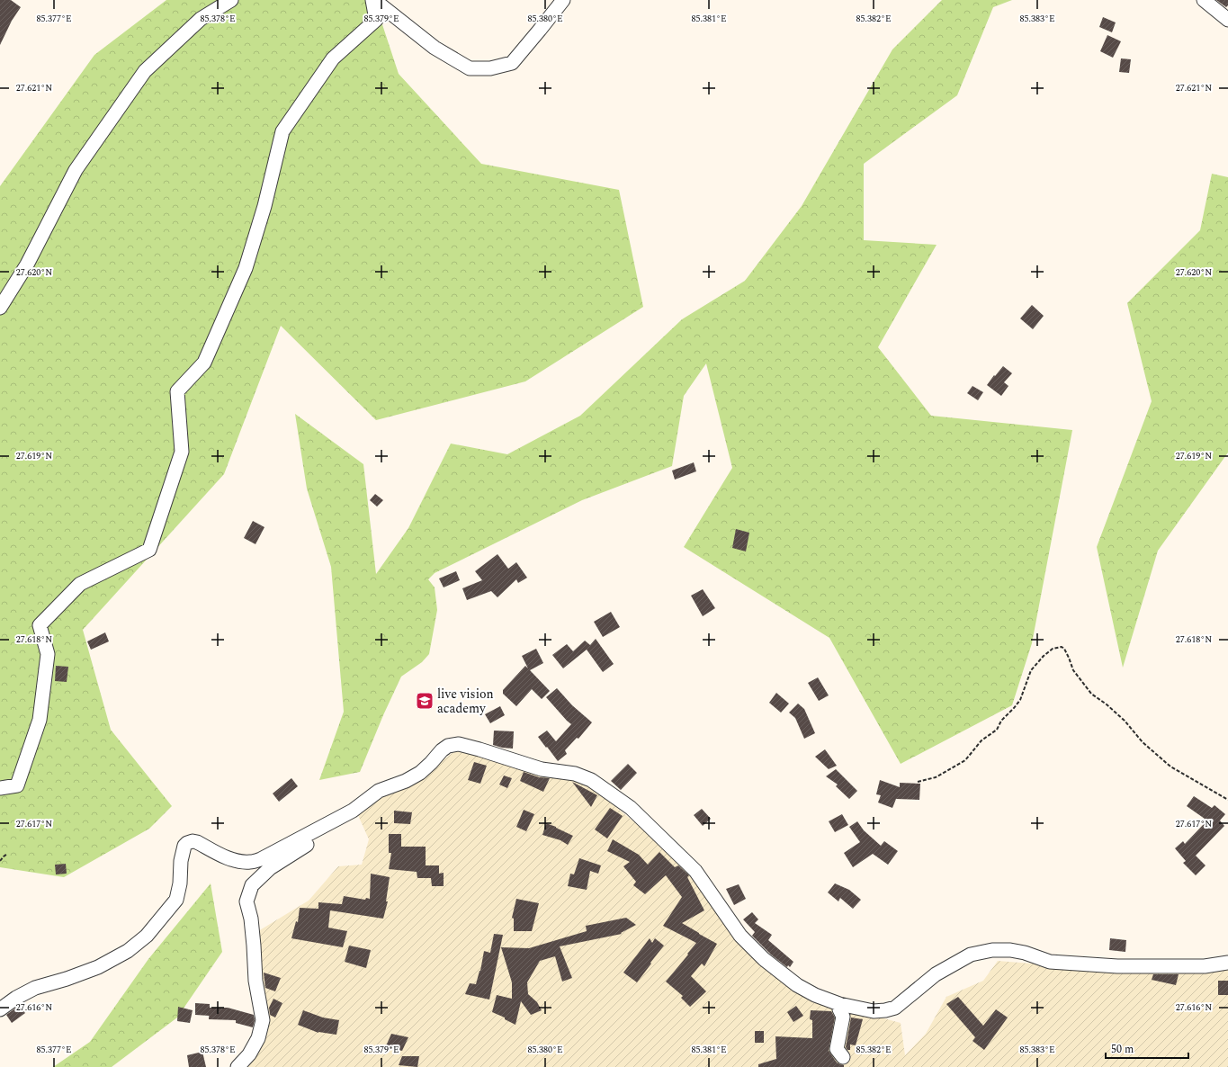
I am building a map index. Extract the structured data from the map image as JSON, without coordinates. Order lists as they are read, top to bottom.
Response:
{
  "places": {
    "school or university": ["live vision academy"]
  },
  "scale_bar": "50 m",
  "coordinates": [
    "85.377°E",
    "85.378°E",
    "85.379°E",
    "85.380°E",
    "85.381°E",
    "85.382°E",
    "85.383°E",
    "27.621°N",
    "27.620°N",
    "27.619°N",
    "27.618°N",
    "27.617°N",
    "27.616°N"
  ]
}
